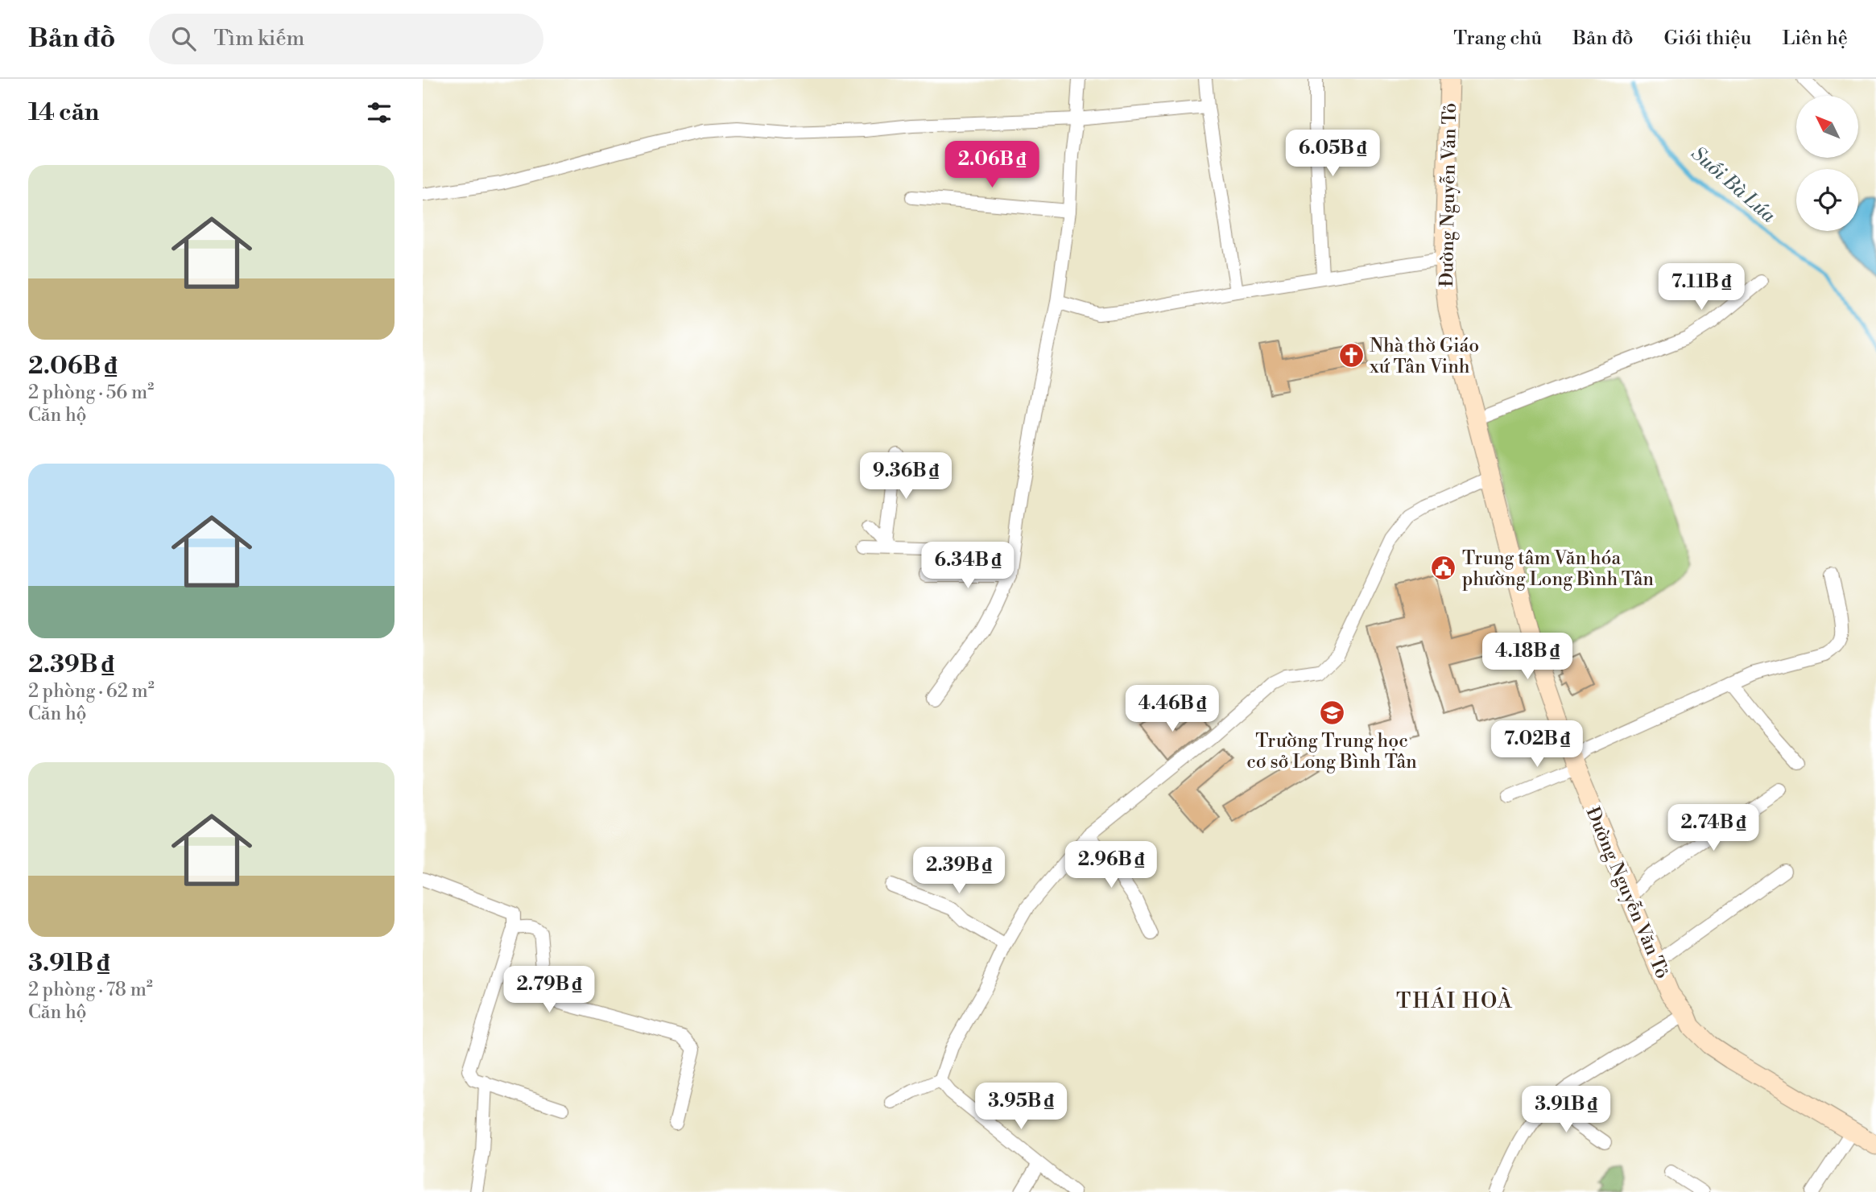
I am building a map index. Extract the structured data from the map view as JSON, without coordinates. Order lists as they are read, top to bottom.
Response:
{
  "streets": {
    "street": ["Đường Nguyễn Văn Tỏ"]
  },
  "districts": ["THÁI HOÀ"],
  "water": ["Suối Bà Lúa"],
  "places": {
    "church": ["Nhà thờ Giáo xứ Tân Vinh"],
    "public building": ["Trung tâm Văn hóa phường Long Bình Tân"],
    "school or university": ["Trường Trung học cơ sở Long Bình Tân"]
  },
  "north": "top left",
  "page": {
    "header": "Bản đồ",
    "search": "Tìm kiếm",
    "nav": [
      "Trang chủ",
      "Bản đồ",
      "Giới thiệu",
      "Liên hệ"
    ],
    "heading": "14 căn",
    "price": [
      "6.05B ₫",
      "2.06B ₫",
      "7.11B ₫",
      "9.36B ₫",
      "6.34B ₫",
      "4.18B ₫",
      "4.46B ₫",
      "7.02B ₫",
      "2.74B ₫",
      "2.96B ₫",
      "2.39B ₫",
      "2.79B ₫",
      "3.95B ₫",
      "3.91B ₫"
    ],
    "list": [
      {
        "name": "2.06B ₫",
        "note": "2 phòng · 56 m² · Căn hộ"
      },
      {
        "name": "2.39B ₫",
        "note": "2 phòng · 62 m² · Căn hộ"
      },
      {
        "name": "3.91B ₫",
        "note": "2 phòng · 78 m² · Căn hộ"
      }
    ]
  }
}
